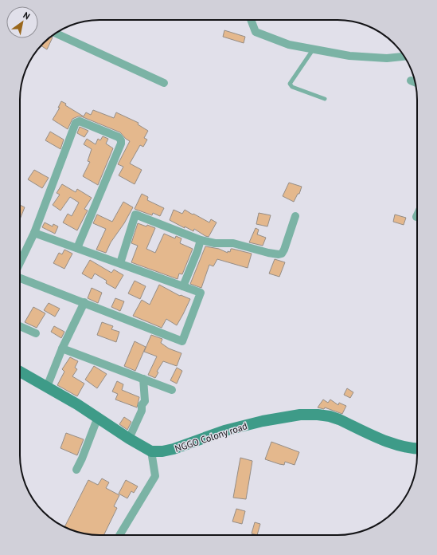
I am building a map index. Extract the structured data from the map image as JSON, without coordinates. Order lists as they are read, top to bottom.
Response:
{
  "streets": {
    "street": ["NGGO Colony road"]
  },
  "north": "top right"
}
